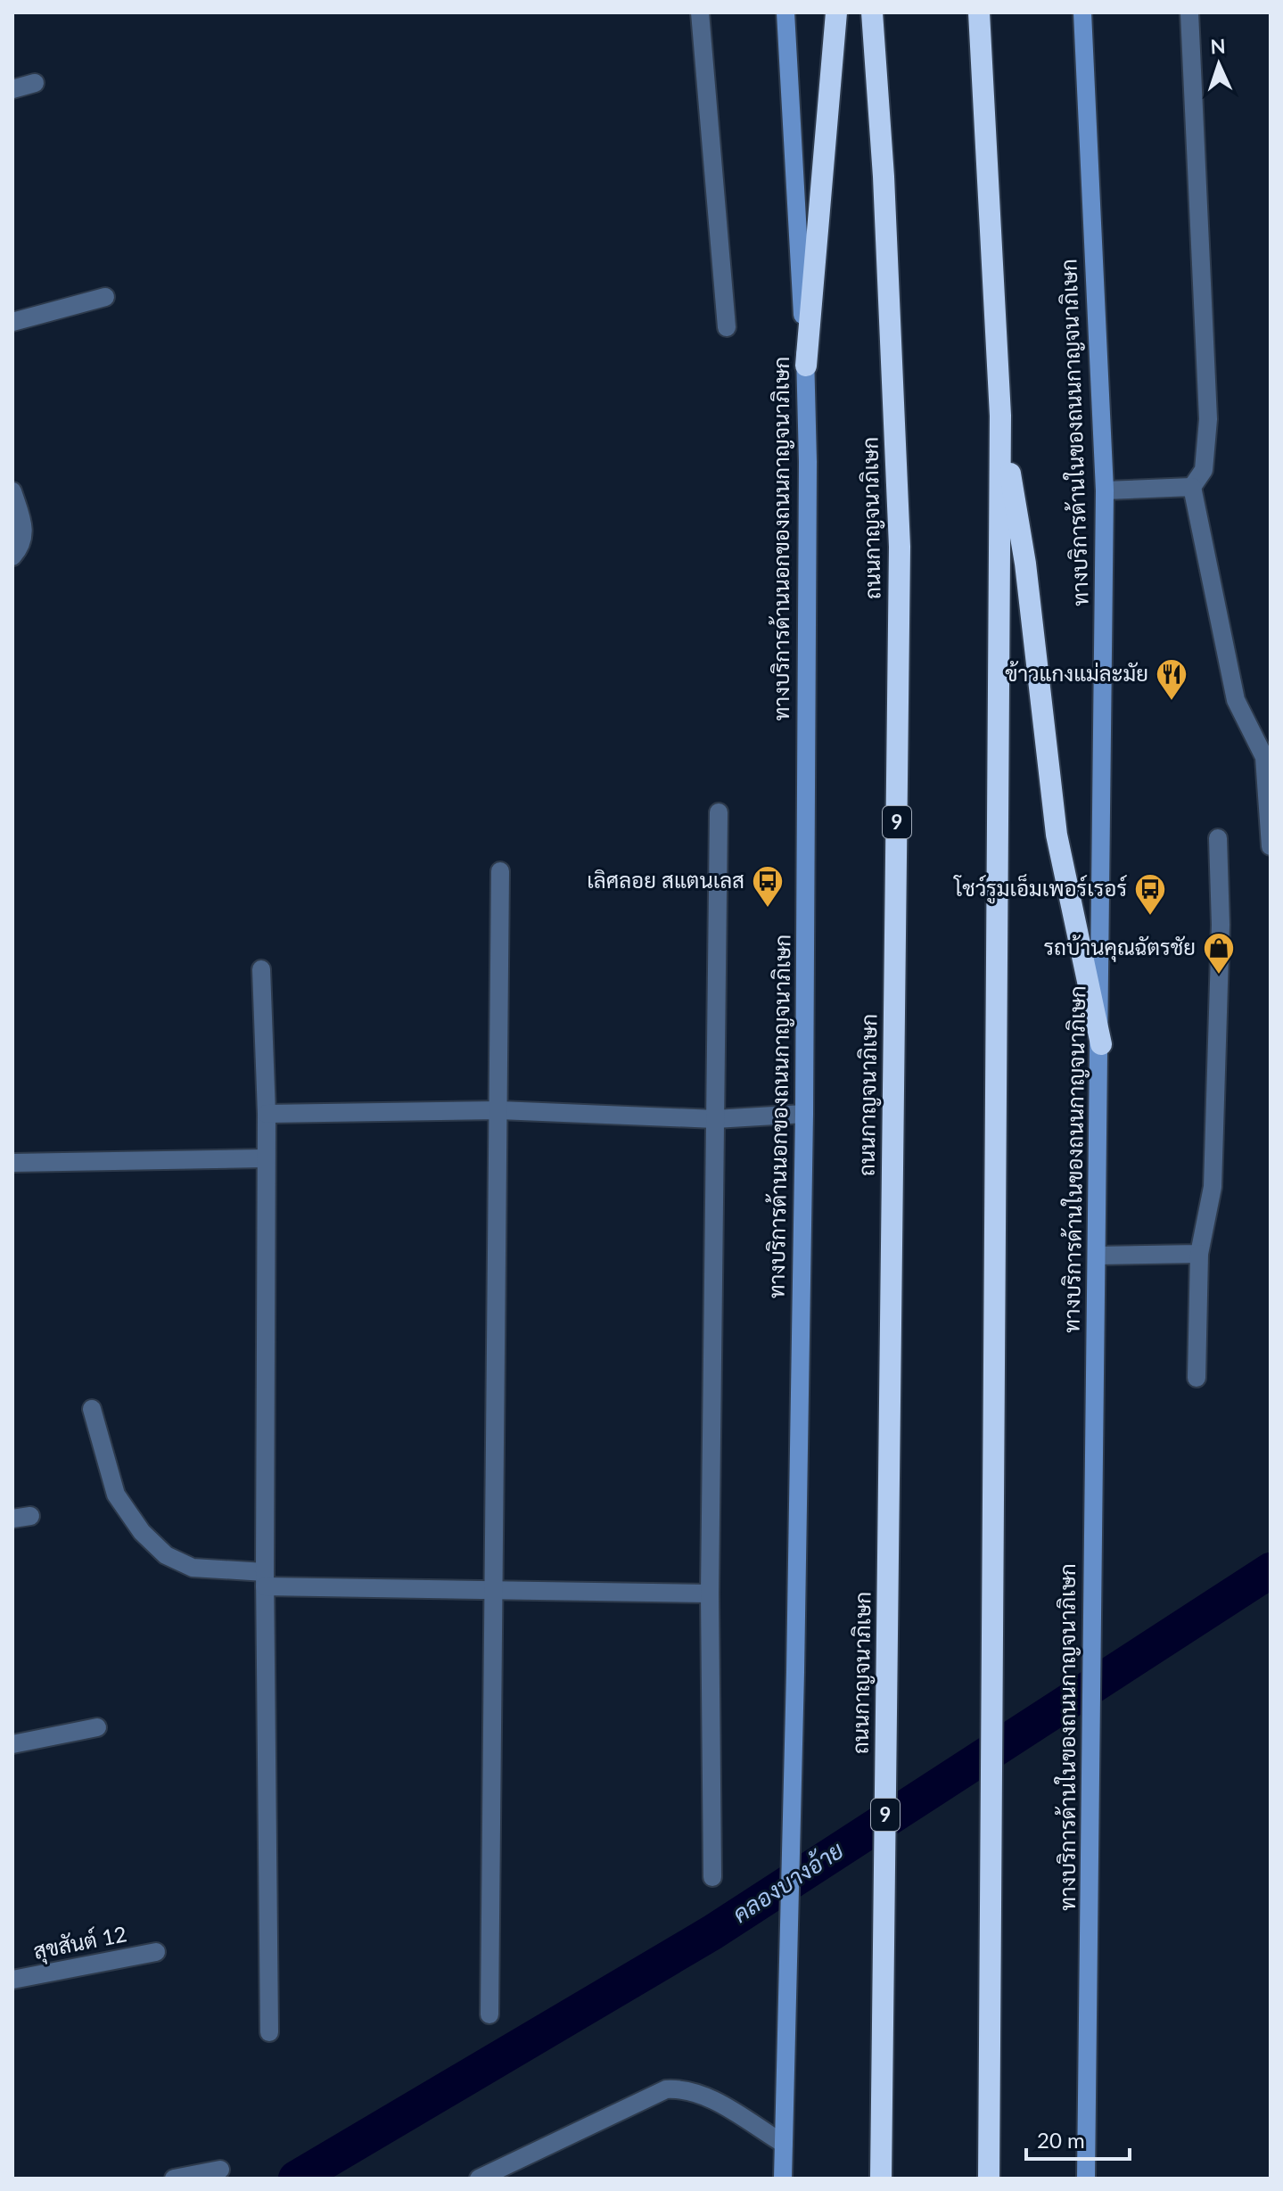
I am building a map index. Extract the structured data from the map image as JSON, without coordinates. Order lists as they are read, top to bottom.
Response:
{
  "streets": {
    "highway": ["ถนนกาญจนาภิเษก", "9"],
    "main road": ["ทางบริการด้านในของถนนกาญจนาภิเษก", "ทางบริการด้านนอกของถนนกาญจนาภิเษก"],
    "street": ["สุขสันต์ 12"]
  },
  "water": ["คลองบางอ้าย"],
  "places": {
    "restaurant": ["ข้าวแกงแม่ละมัย"],
    "bus stop": ["เลิศลอย สแตนเลส", "โชว์รูมเอ็มเพอร์เรอร์"],
    "shop": ["รถบ้านคุณฉัตรชัย"]
  },
  "scale_bar": "20 m",
  "north": "top"
}
